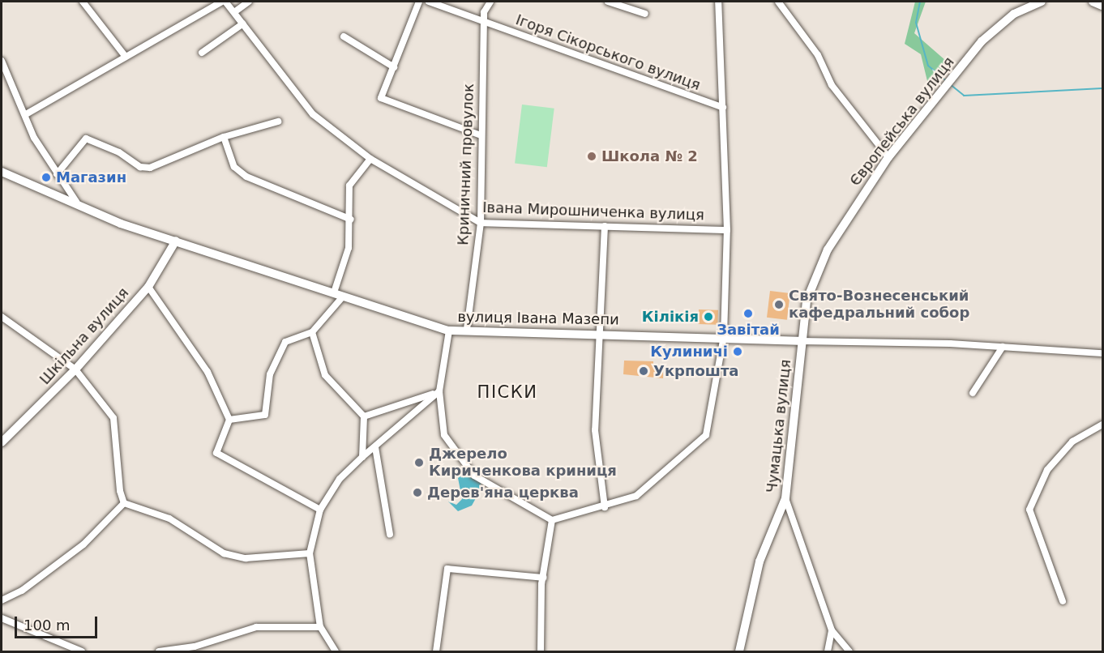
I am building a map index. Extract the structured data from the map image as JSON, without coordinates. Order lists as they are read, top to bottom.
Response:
{
  "streets": {
    "street": [
      "Ігоря Сікорського вулиця",
      "Європейська вулиця",
      "Криничний провулок",
      "Івана Мирошниченка вулиця",
      "вулиця Івана Мазепи",
      "Шкільна вулиця",
      "Чумацька вулиця"
    ]
  },
  "crossings": [
    ["Ігоря Сікорського вулиця", "Криничний провулок"],
    ["Європейська вулиця", "вулиця Івана Мазепи"],
    ["Європейська вулиця", "Чумацька вулиця"],
    ["Криничний провулок", "Івана Мирошниченка вулиця"],
    ["Криничний провулок", "вулиця Івана Мазепи"],
    ["вулиця Івана Мазепи", "Шкільна вулиця"],
    ["вулиця Івана Мазепи", "Чумацька вулиця"]
  ],
  "districts": ["ПІСКИ"],
  "places": [
    "Школа № 2",
    "Магазин",
    "Свято-Вознесенський кафедральний собор",
    "Завітай",
    "Кілікія",
    "Кулиничі",
    "Укрпошта",
    "Джерело Кириченкова криниця",
    "Дерев'яна церква"
  ],
  "scale_bar": "100 m"
}
